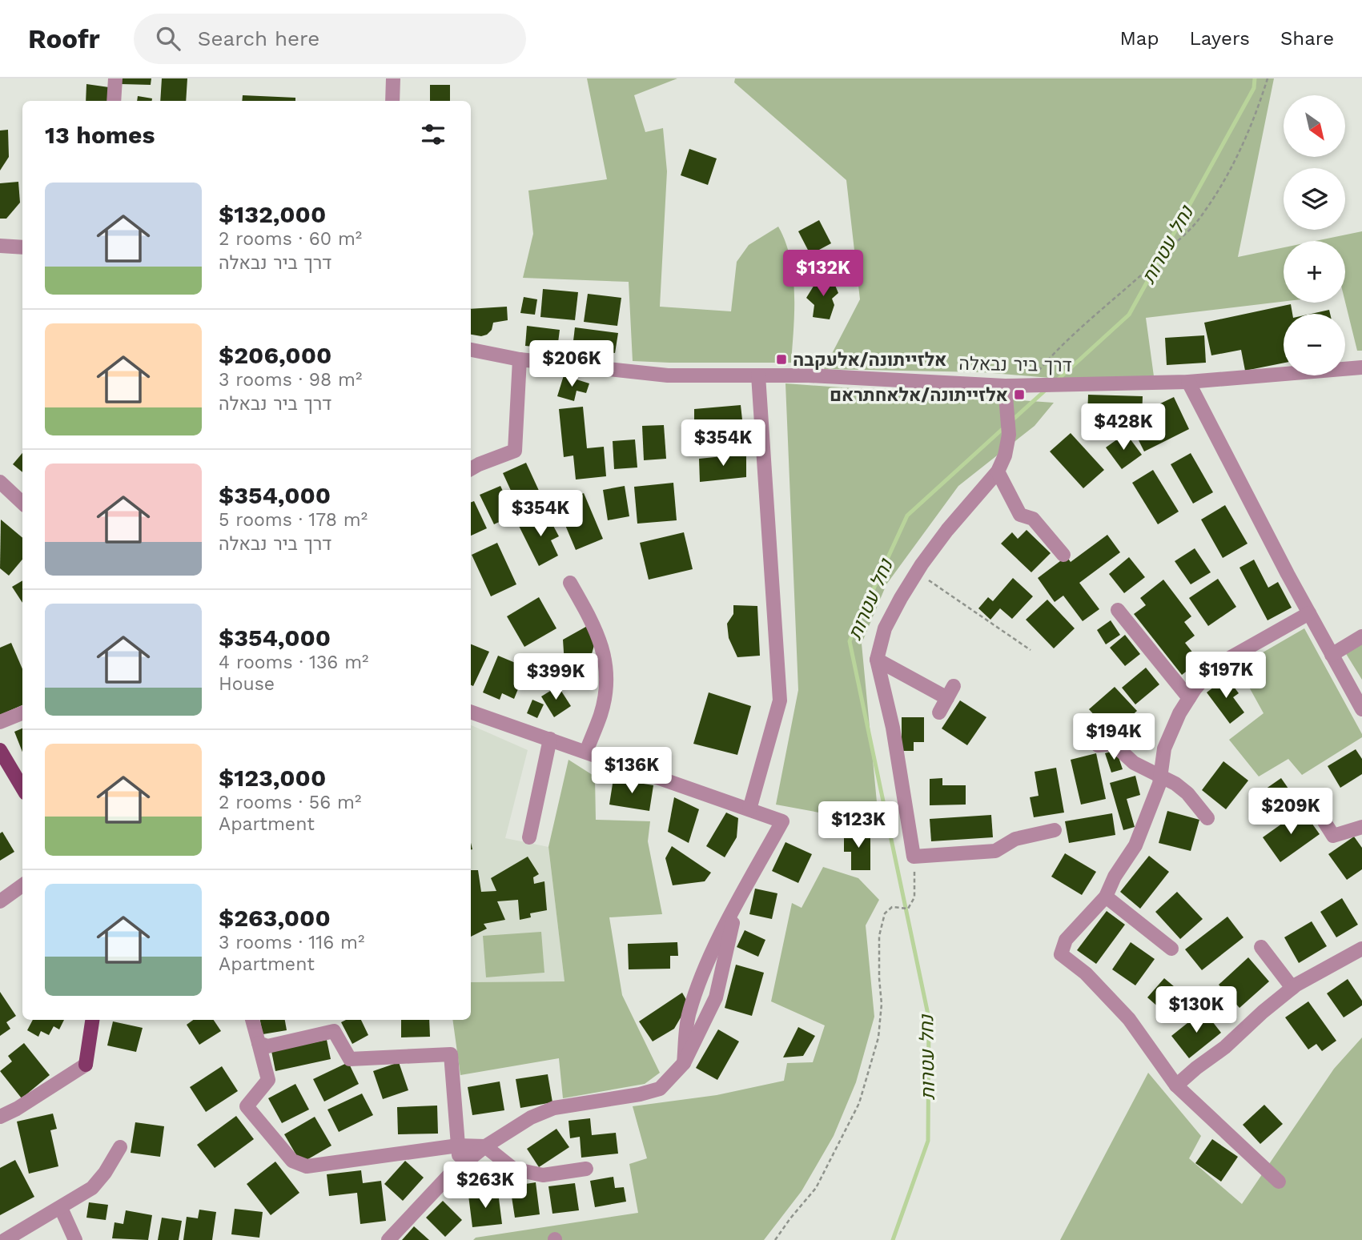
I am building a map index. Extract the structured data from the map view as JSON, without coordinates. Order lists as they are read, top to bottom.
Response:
{
  "streets": {
    "street": ["דרך ביר נבאלה"]
  },
  "water": ["נחל עטרות"],
  "places": {
    "transit": ["אלזייתונה/אלעקבה", "אלזייתונה/אלאחתראם"]
  },
  "north": "bottom right",
  "page": {
    "header": "Roofr",
    "search": "Search here",
    "nav": ["Map", "Layers", "Share"],
    "map_buttons": ["+", "−"],
    "heading": "13 homes",
    "list": [
      {
        "name": "$132,000",
        "note": "2 rooms · 60 m² · דרך ביר נבאלה"
      },
      {
        "name": "$206,000",
        "note": "3 rooms · 98 m² · דרך ביר נבאלה"
      },
      {
        "name": "$354,000",
        "note": "5 rooms · 178 m² · דרך ביר נבאלה"
      },
      {
        "name": "$354,000",
        "note": "4 rooms · 136 m² · House"
      },
      {
        "name": "$123,000",
        "note": "2 rooms · 56 m² · Apartment"
      },
      {
        "name": "$263,000",
        "note": "3 rooms · 116 m² · Apartment"
      }
    ],
    "price": [
      "$132K",
      "$206K",
      "$428K",
      "$354K",
      "$354K",
      "$197K",
      "$399K",
      "$194K",
      "$136K",
      "$209K",
      "$123K",
      "$130K",
      "$263K"
    ]
  }
}
